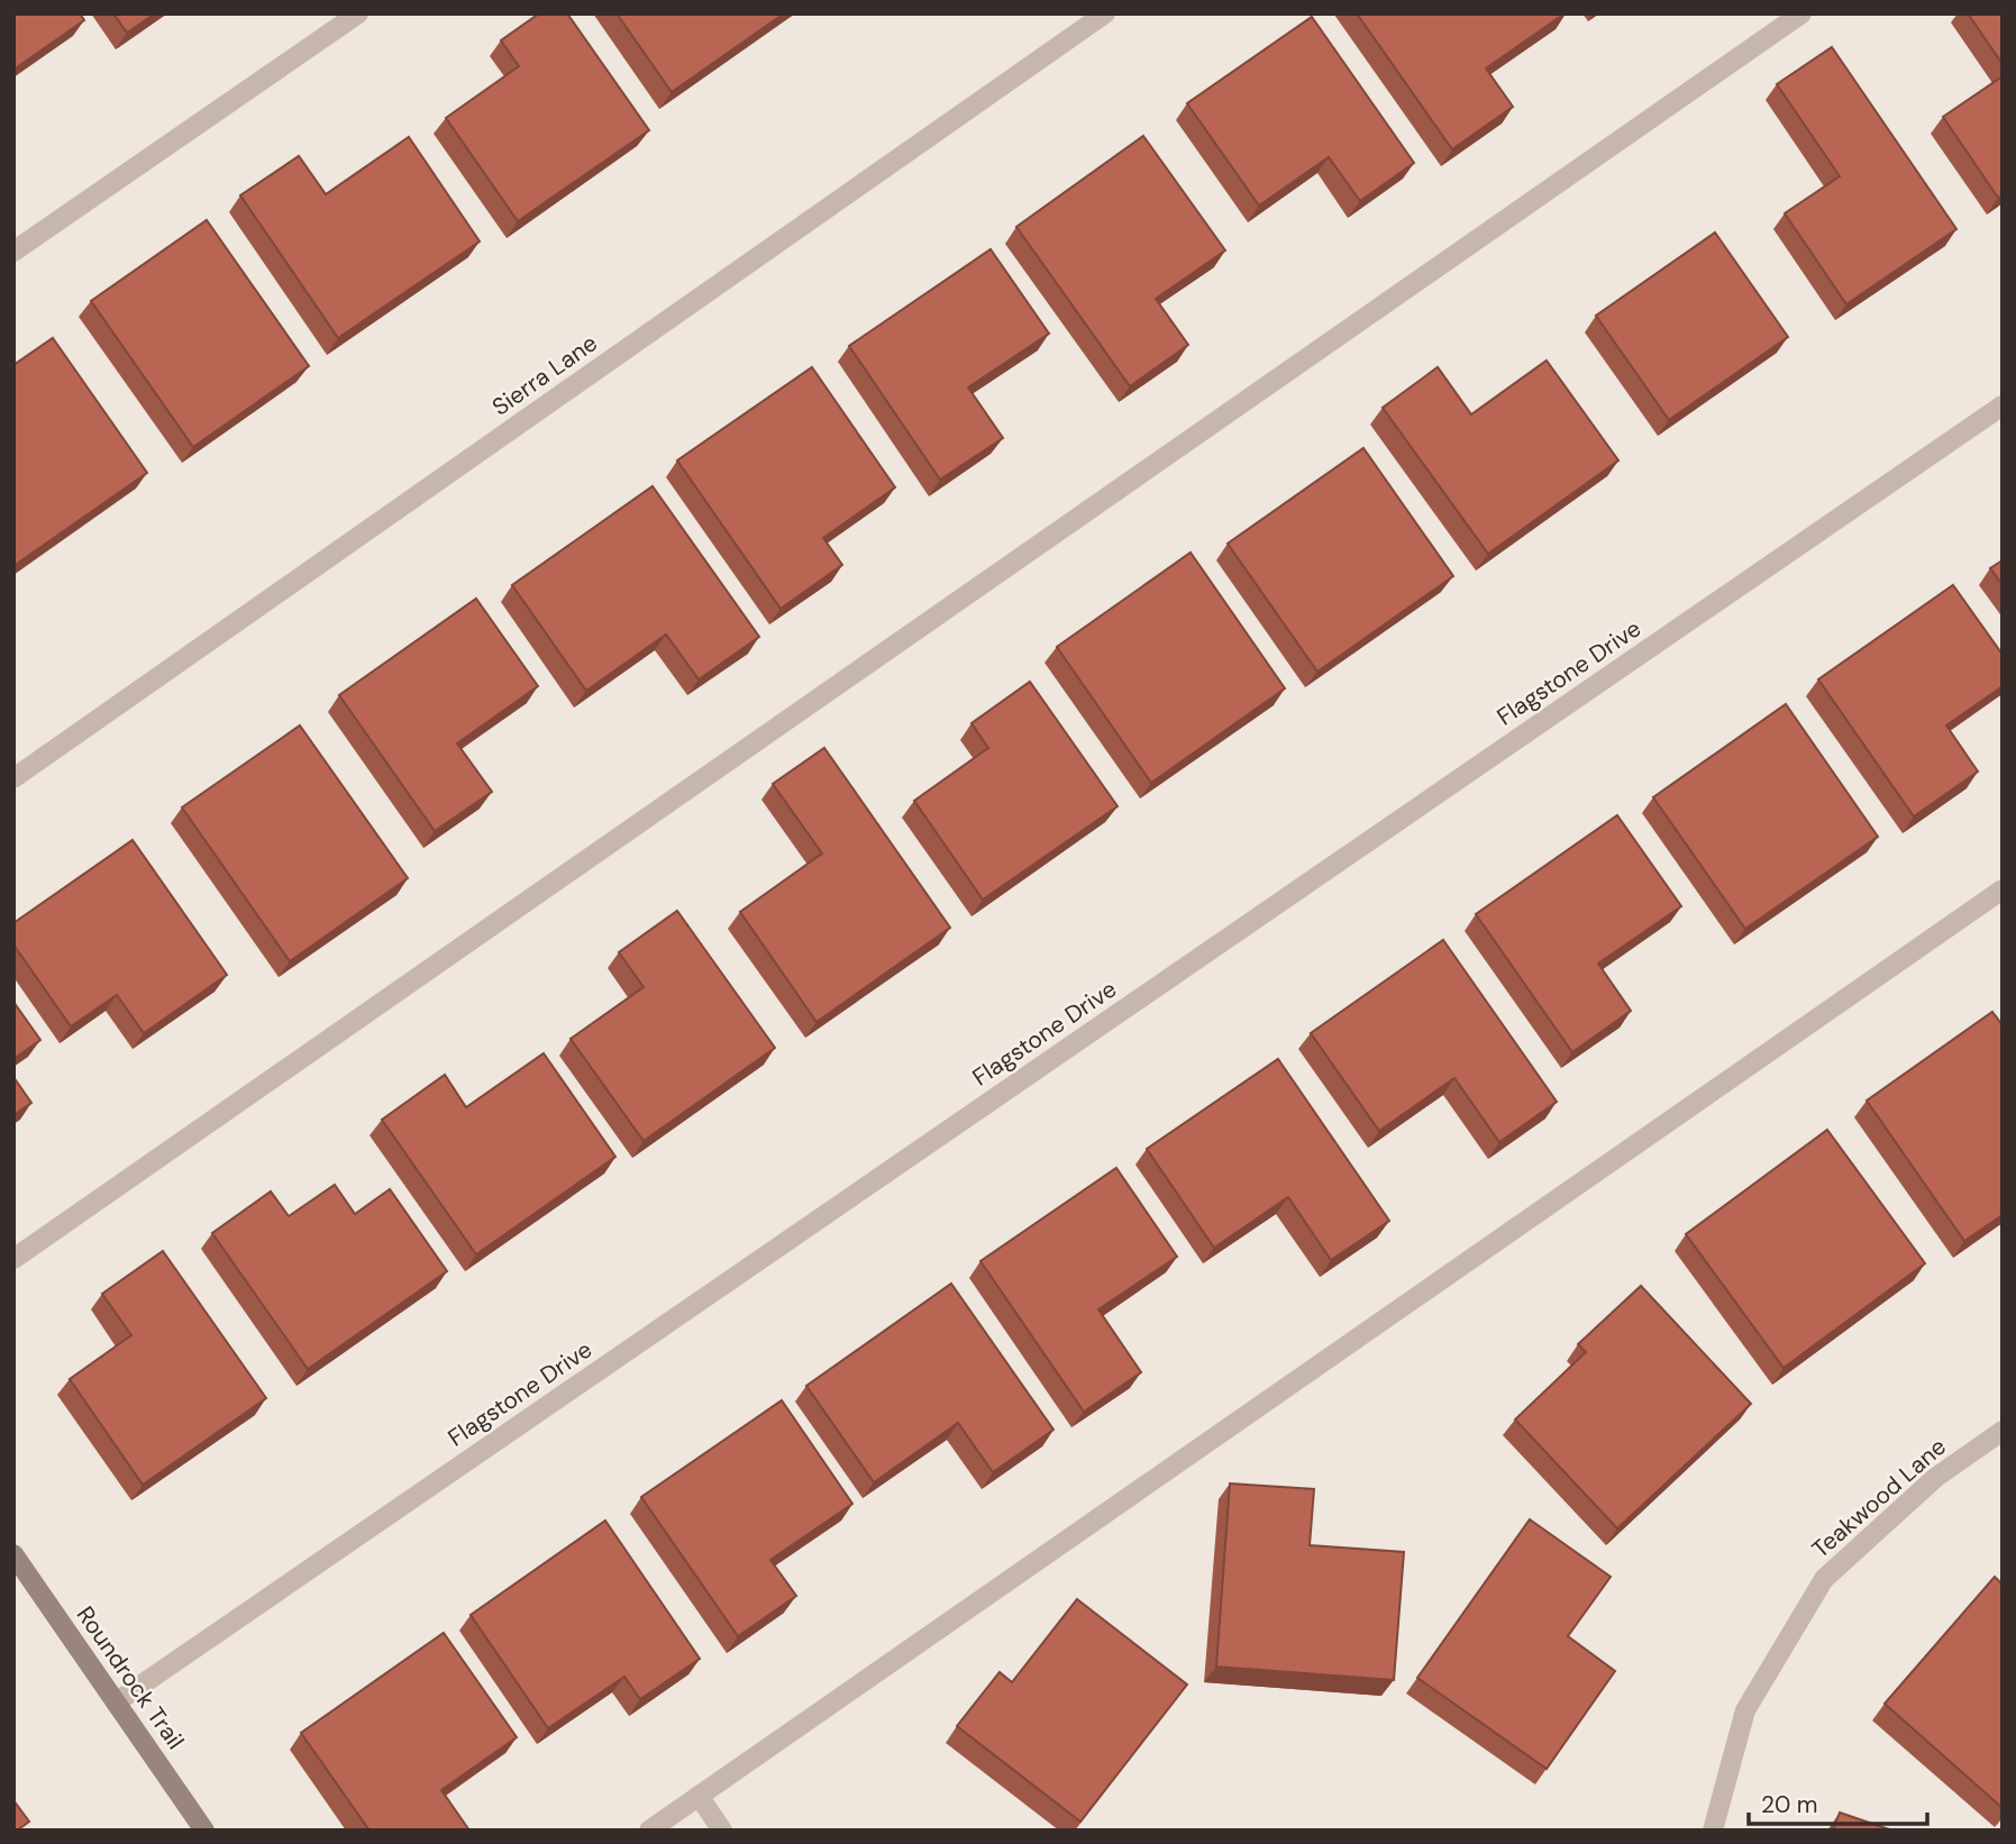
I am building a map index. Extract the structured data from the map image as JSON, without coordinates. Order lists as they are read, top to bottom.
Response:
{
  "streets": {
    "street": [
      "Sierra Lane",
      "Flagstone Drive",
      "Teakwood Lane",
      "Roundrock Trail"
    ]
  },
  "crossings": [
    ["Flagstone Drive", "Roundrock Trail"]
  ],
  "scale_bar": "20 m"
}
